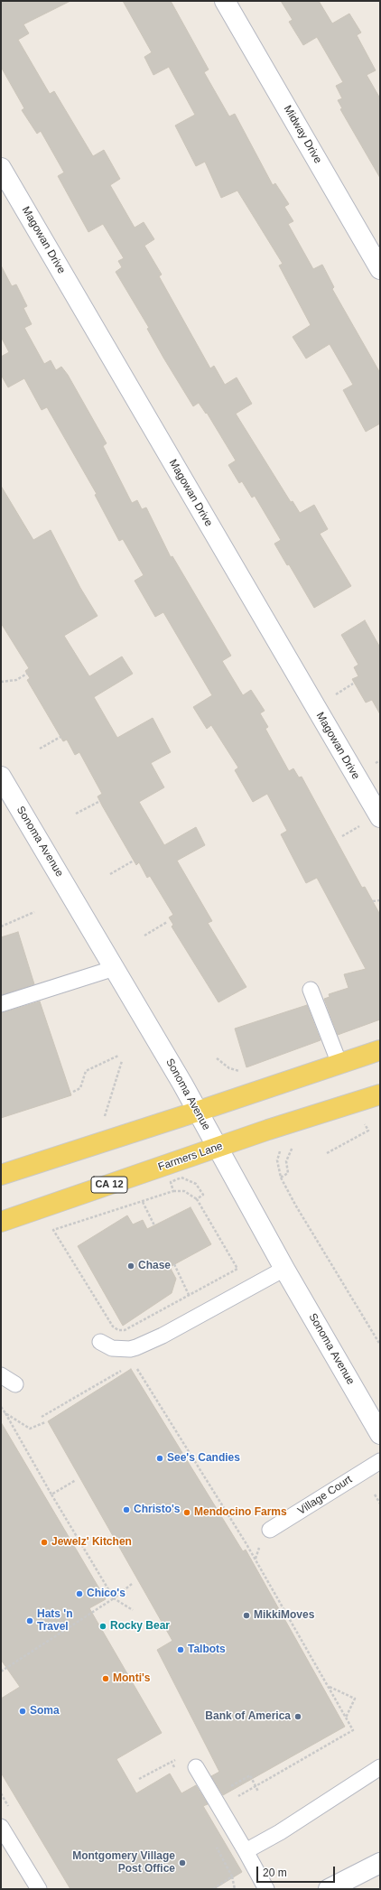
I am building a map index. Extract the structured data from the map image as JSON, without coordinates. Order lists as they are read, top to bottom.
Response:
{
  "streets": {
    "main road": ["Farmers Lane", "CA 12"],
    "street": ["Midway Drive", "Magowan Drive", "Sonoma Avenue"],
    "lane": ["Village Court"]
  },
  "crossings": [
    ["Sonoma Avenue", "Farmers Lane"]
  ],
  "places": [
    "Chase",
    "See's Candies",
    "Christo's",
    "Mendocino Farms",
    "Jewelz' Kitchen",
    "Chico's",
    "MikkiMoves",
    "Hats 'n Travel",
    "Rocky Bear",
    "Talbots",
    "Monti's",
    "Soma",
    "Bank of America",
    "Montgomery Village Post Office"
  ],
  "scale_bar": "20 m"
}
